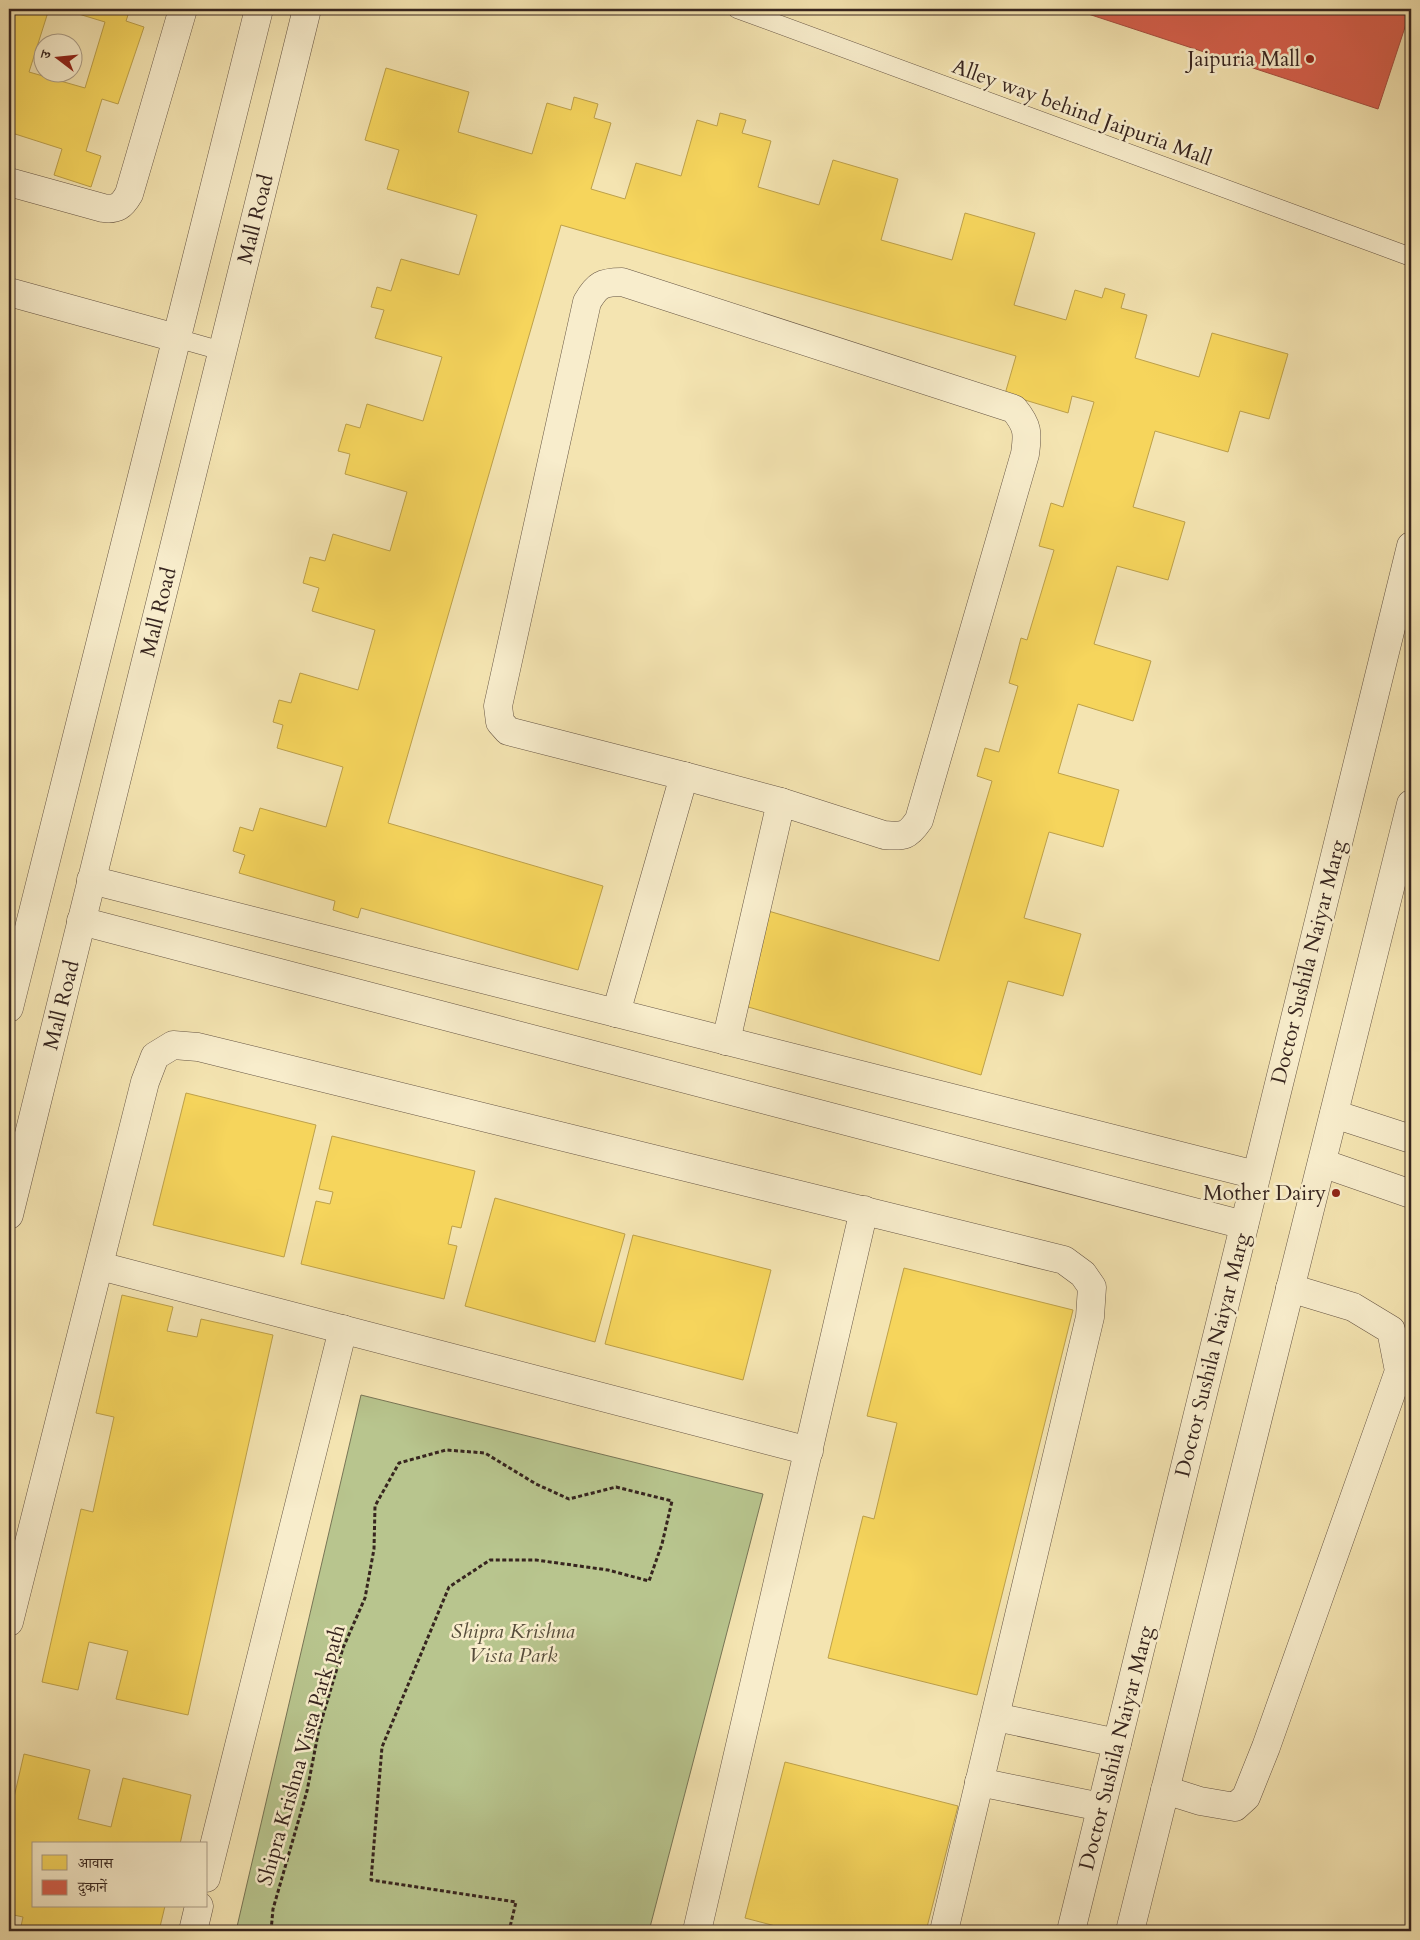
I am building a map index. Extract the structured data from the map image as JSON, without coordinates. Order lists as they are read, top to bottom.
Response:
{
  "streets": {
    "street": ["Mall Road", "Doctor Sushila Naiyar Marg"],
    "lane": ["Alley way behind Jaipuria Mall"],
    "path": ["Shipra Krishna Vista Park path"]
  },
  "parks": ["Shipra Krishna Vista Park"],
  "places": ["Jaipuria Mall", "Mother Dairy"],
  "legend": ["आवास", "दुकानें"],
  "north": "left"
}
